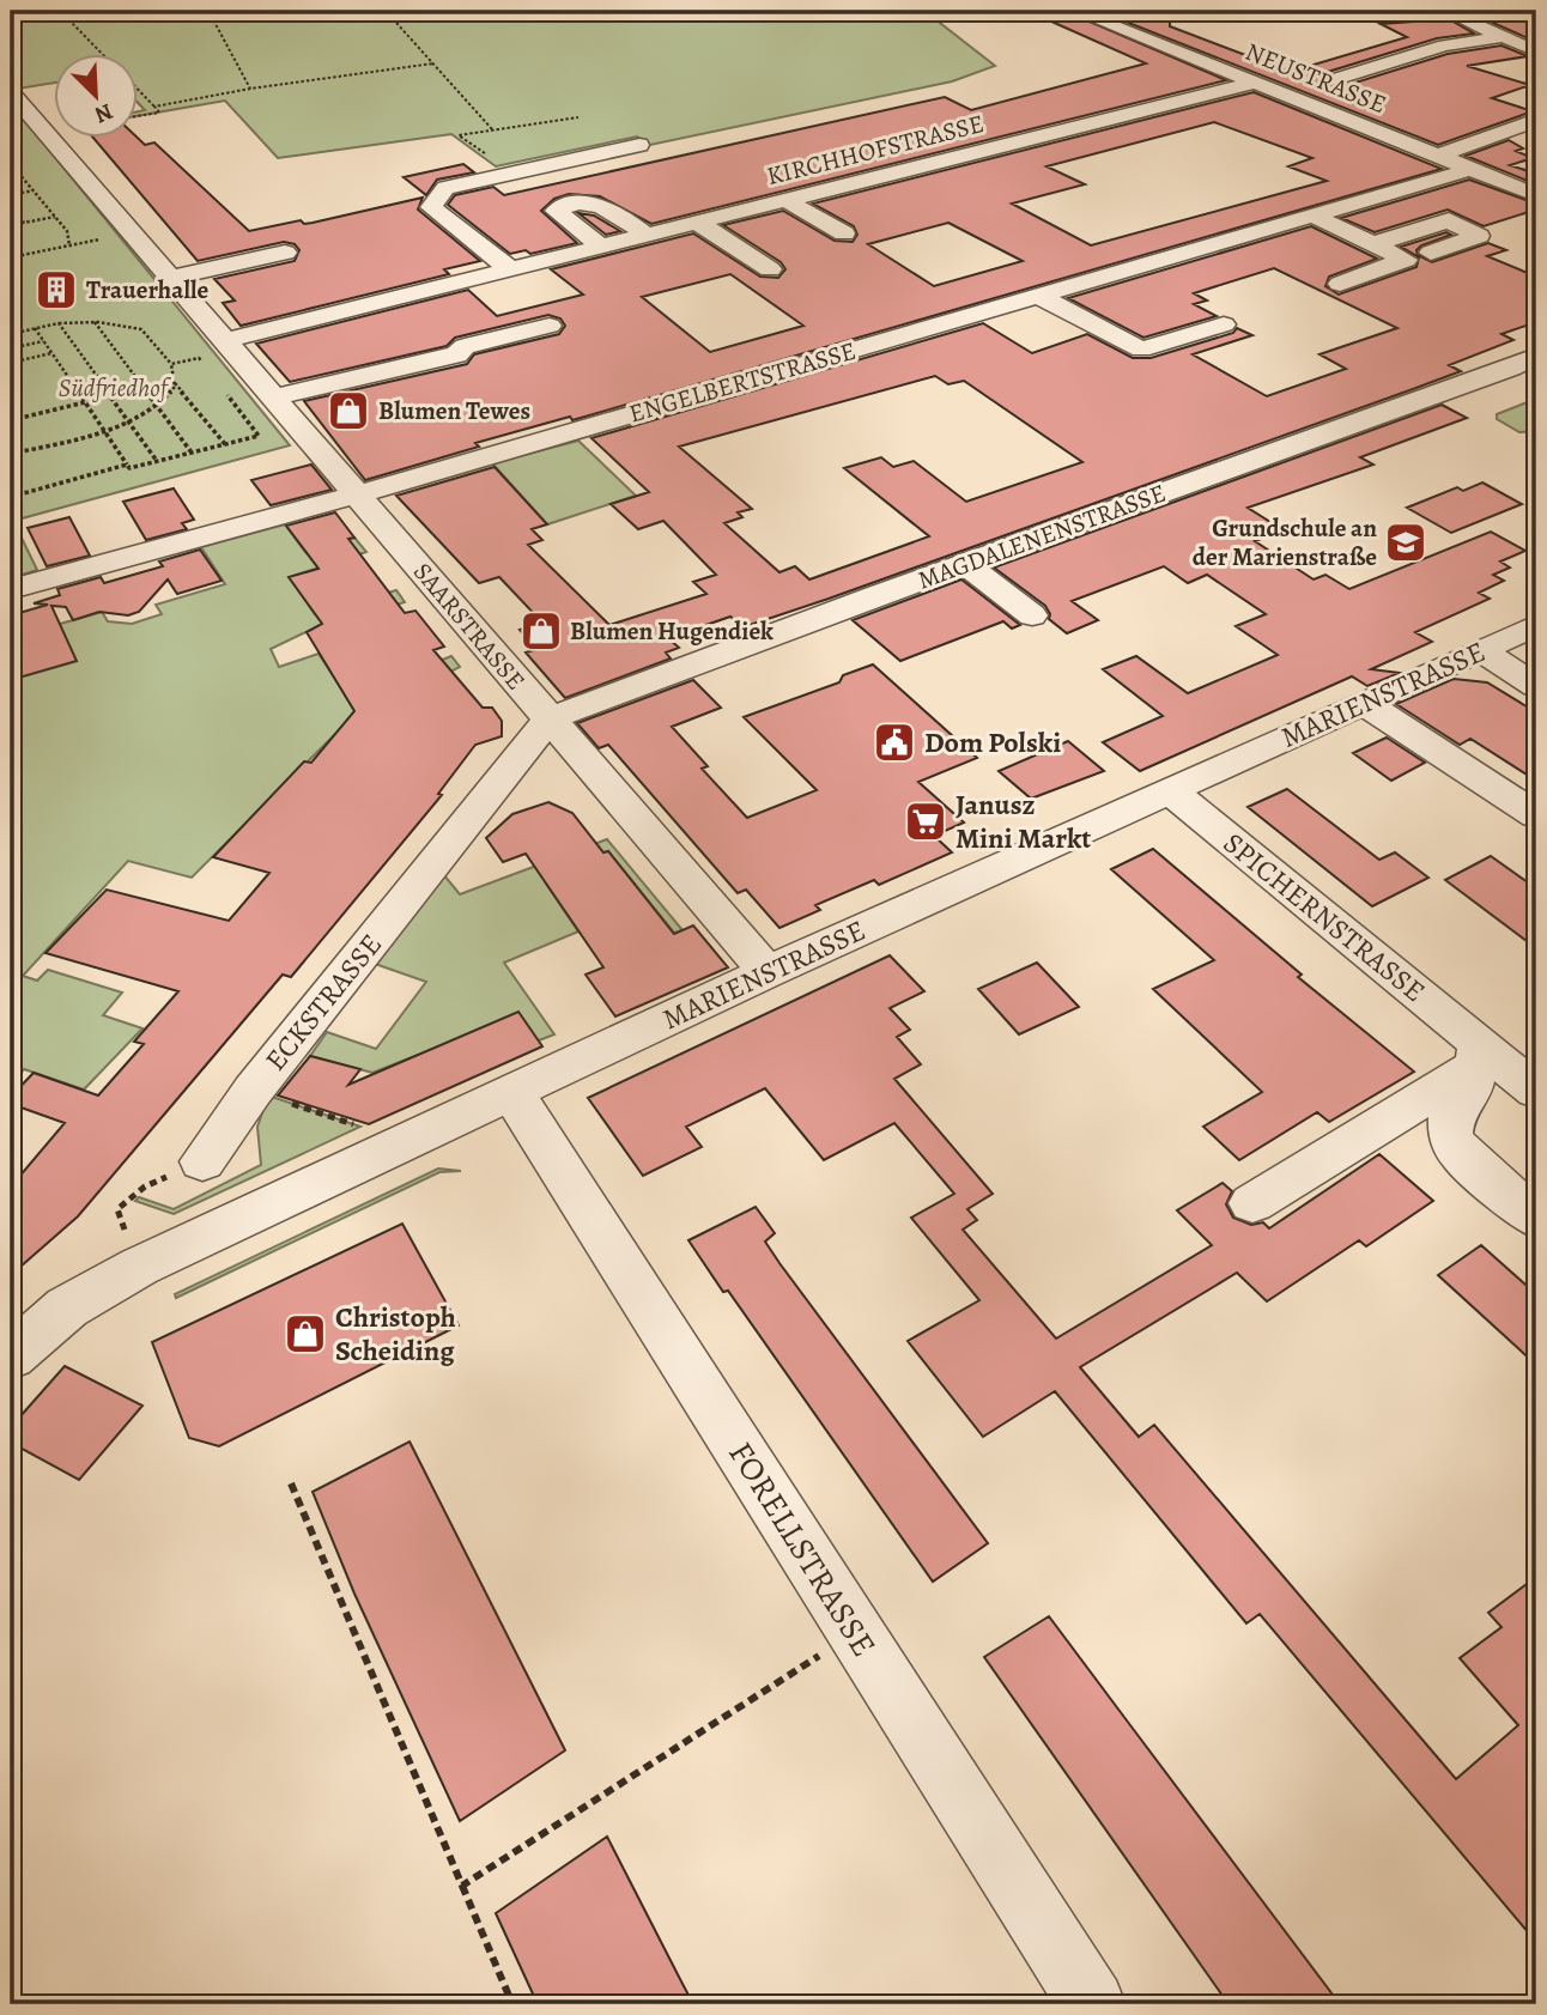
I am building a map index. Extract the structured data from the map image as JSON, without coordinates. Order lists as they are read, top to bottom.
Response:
{
  "streets": {
    "street": [
      "NEUSTRASSE",
      "KIRCHHOFSTRASSE",
      "ENGELBERTSTRASSE",
      "MAGDALENENSTRASSE",
      "SAARSTRASSE",
      "MARIENSTRASSE",
      "SPICHERNSTRASSE",
      "ECKSTRASSE",
      "FORELLSTRASSE"
    ]
  },
  "crossings": [
    ["NEUSTRASSE", "KIRCHHOFSTRASSE"],
    ["NEUSTRASSE", "ENGELBERTSTRASSE"],
    ["KIRCHHOFSTRASSE", "SAARSTRASSE"],
    ["ENGELBERTSTRASSE", "SAARSTRASSE"],
    ["MAGDALENENSTRASSE", "SAARSTRASSE"],
    ["MAGDALENENSTRASSE", "ECKSTRASSE"],
    ["SAARSTRASSE", "MARIENSTRASSE"],
    ["SAARSTRASSE", "ECKSTRASSE"],
    ["MARIENSTRASSE", "SPICHERNSTRASSE"],
    ["MARIENSTRASSE", "FORELLSTRASSE"]
  ],
  "parks": ["Südfriedhof"],
  "places": {
    "building": ["Trauerhalle"],
    "shop": ["Blumen Tewes", "Blumen Hugendiek", "Christoph Scheiding"],
    "school or university": ["Grundschule an der Marienstraße"],
    "public building": ["Dom Polski"],
    "supermarket": ["Janusz Mini Markt"]
  },
  "north": "bottom right"
}
